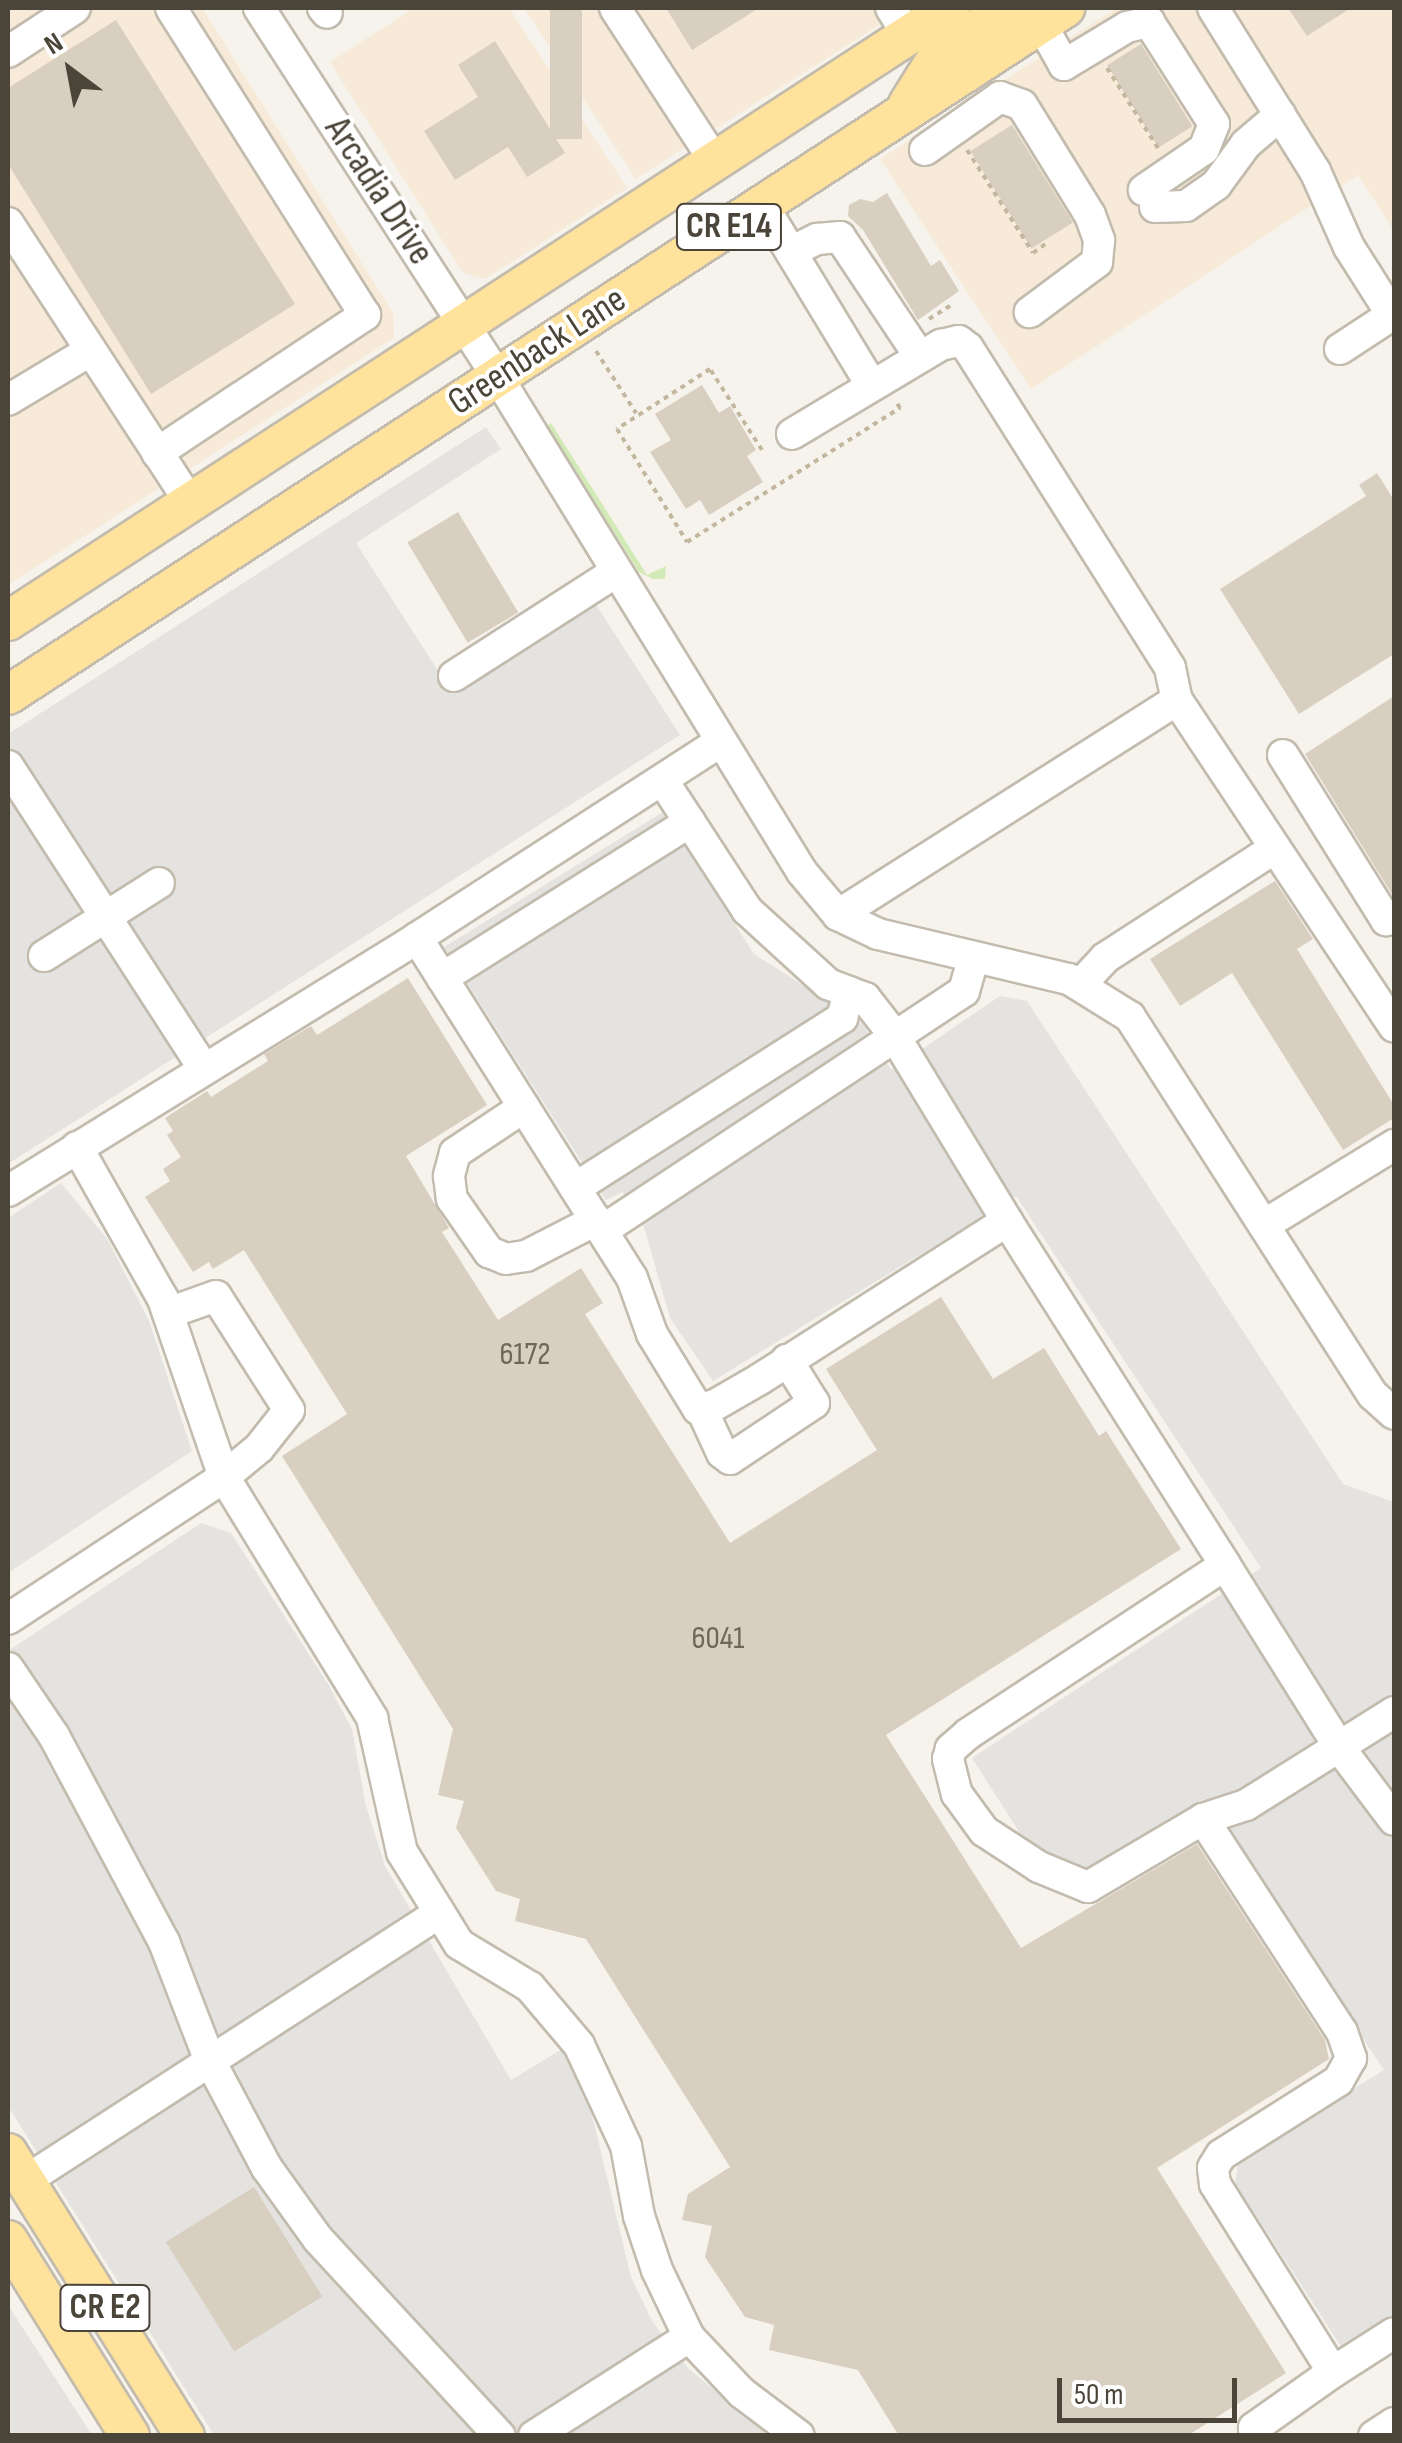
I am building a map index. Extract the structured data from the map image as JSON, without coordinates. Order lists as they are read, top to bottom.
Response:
{
  "streets": {
    "main road": ["CR E14", "Greenback Lane", "CR E2"],
    "street": ["Arcadia Drive"]
  },
  "crossings": [
    ["Arcadia Drive", "Greenback Lane"]
  ],
  "house_numbers": ["6172", "6041"],
  "scale_bar": "50 m",
  "north": "top left"
}
